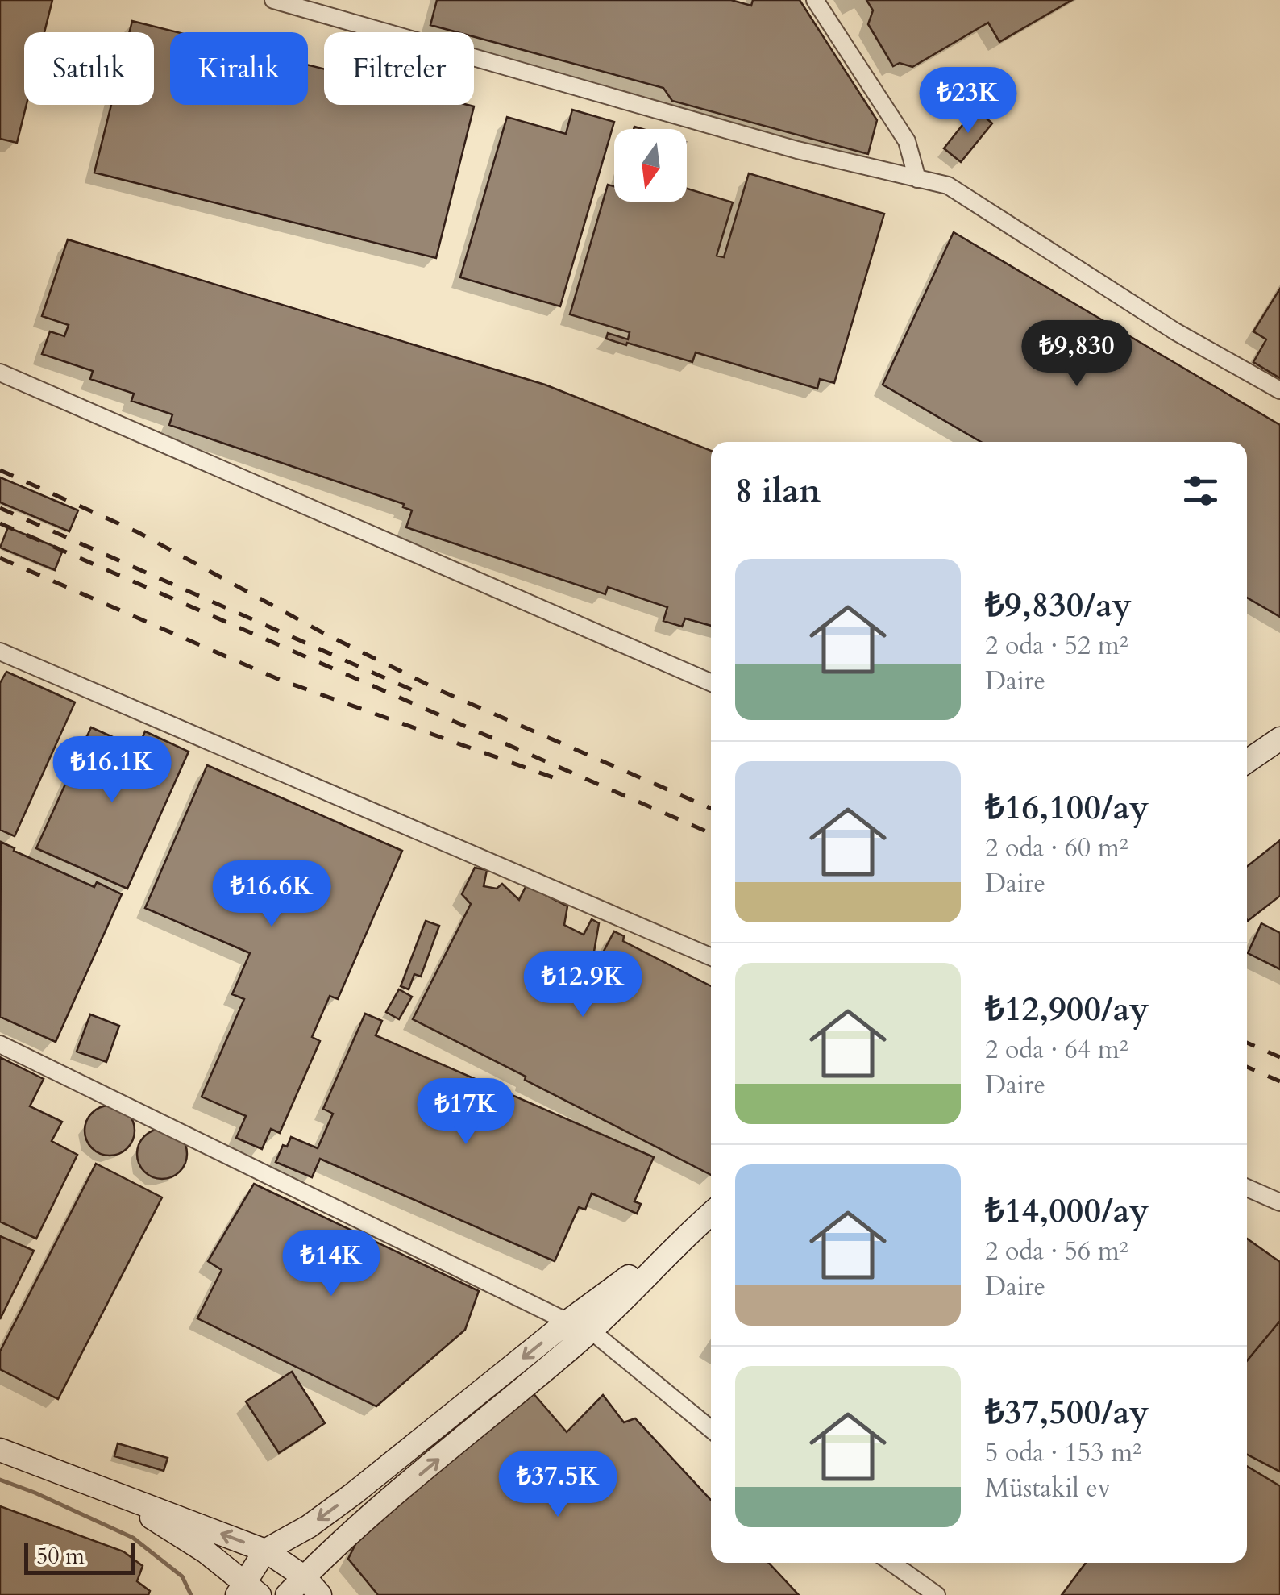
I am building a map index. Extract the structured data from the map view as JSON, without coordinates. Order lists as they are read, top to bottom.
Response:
{
  "scale_bar": "50 m",
  "north": "bottom",
  "page": {
    "chip": ["Satılık", "Kiralık", "Filtreler"],
    "price": [
      "₺23K",
      "₺9,830",
      "₺16.1K",
      "₺16.6K",
      "₺12.9K",
      "₺17K",
      "₺14K",
      "₺37.5K"
    ],
    "heading": "8 ilan",
    "list": [
      {
        "name": "₺9,830/ay",
        "note": "2 oda · 52 m² · Daire"
      },
      {
        "name": "₺16,100/ay",
        "note": "2 oda · 60 m² · Daire"
      },
      {
        "name": "₺12,900/ay",
        "note": "2 oda · 64 m² · Daire"
      },
      {
        "name": "₺14,000/ay",
        "note": "2 oda · 56 m² · Daire"
      },
      {
        "name": "₺37,500/ay",
        "note": "5 oda · 153 m² · Müstakil ev"
      }
    ],
    "scale": "50 m"
  }
}
